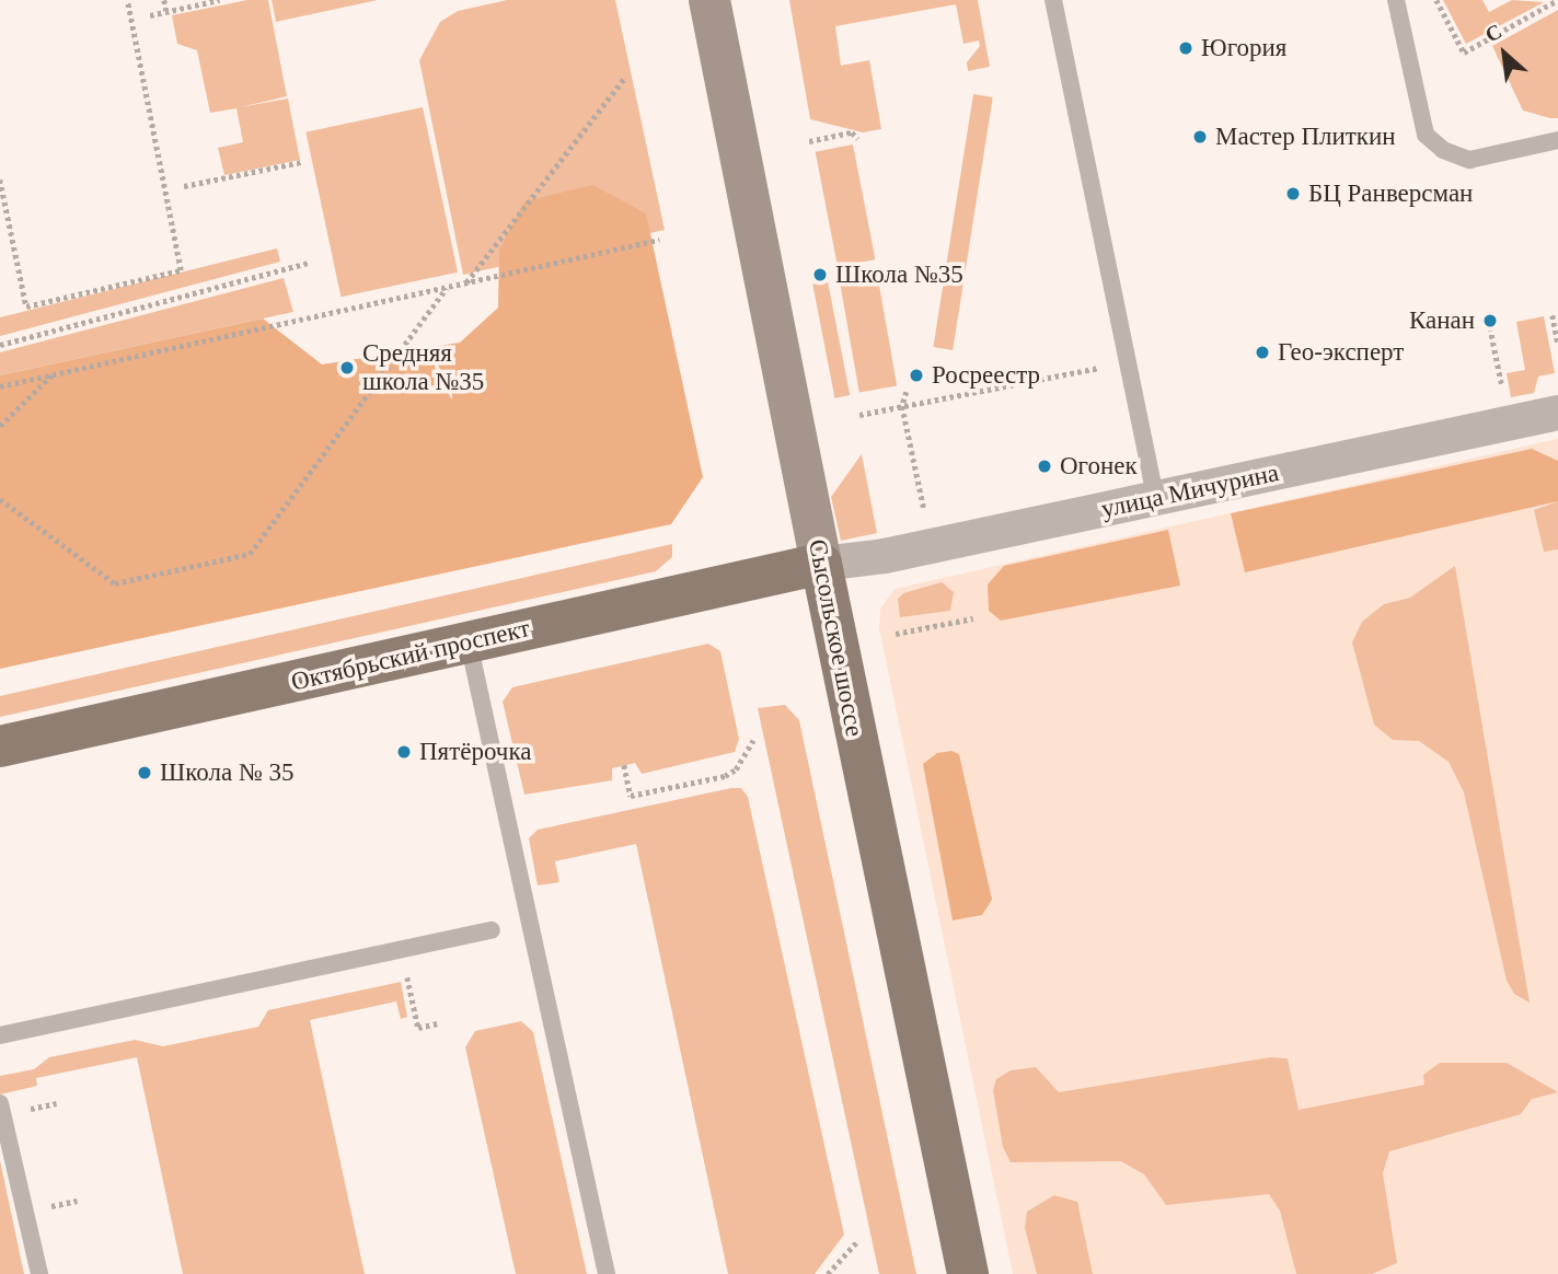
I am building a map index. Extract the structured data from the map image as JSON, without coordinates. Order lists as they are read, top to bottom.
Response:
{
  "streets": {
    "main road": ["Сысольское шоссе", "Октябрьский проспект"],
    "street": ["улица Мичурина"]
  },
  "crossings": [
    ["улица Мичурина", "Сысольское шоссе"],
    ["улица Мичурина", "Октябрьский проспект"],
    ["Сысольское шоссе", "Октябрьский проспект"]
  ],
  "places": [
    "Югория",
    "Мастер Плиткин",
    "БЦ Ранверсман",
    "Школа №35",
    "Канан",
    "Гео-эксперт",
    "Средняя школа №35",
    "Росреестр",
    "Огонек",
    "Пятёрочка",
    "Школа № 35"
  ],
  "north": "top left"
}
